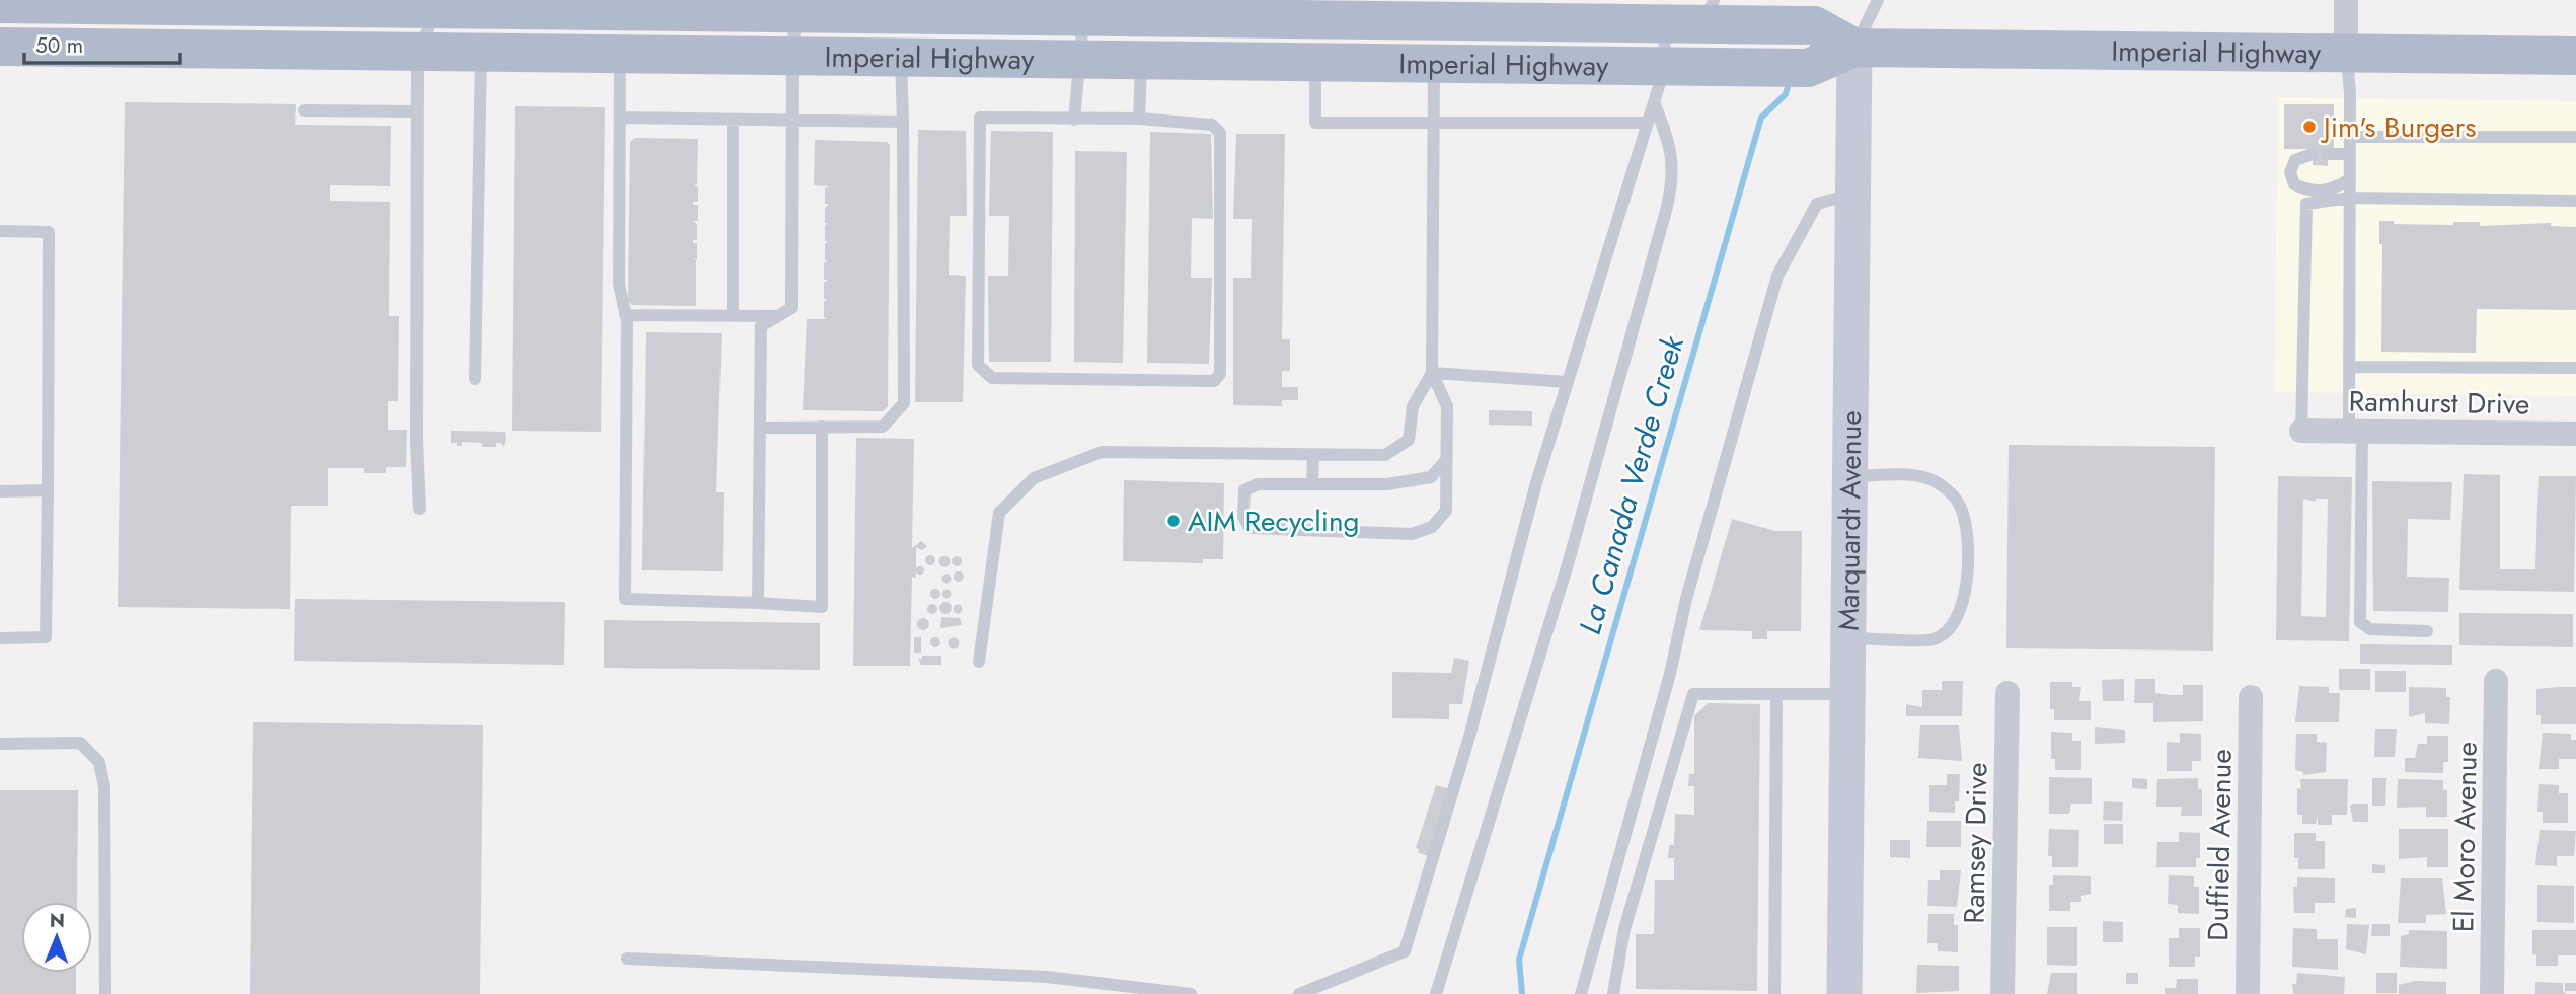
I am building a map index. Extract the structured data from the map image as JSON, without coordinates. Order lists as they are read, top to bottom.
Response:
{
  "streets": {
    "main road": ["Imperial Highway"],
    "street": [
      "Ramhurst Drive",
      "Marquardt Avenue",
      "El Moro Avenue",
      "Ramsey Drive",
      "Duffield Avenue"
    ]
  },
  "crossings": [
    ["Imperial Highway", "Marquardt Avenue"]
  ],
  "water": ["La Canada Verde Creek"],
  "places": ["Jim's Burgers", "AIM Recycling"],
  "scale_bar": "50 m",
  "north": "top"
}
